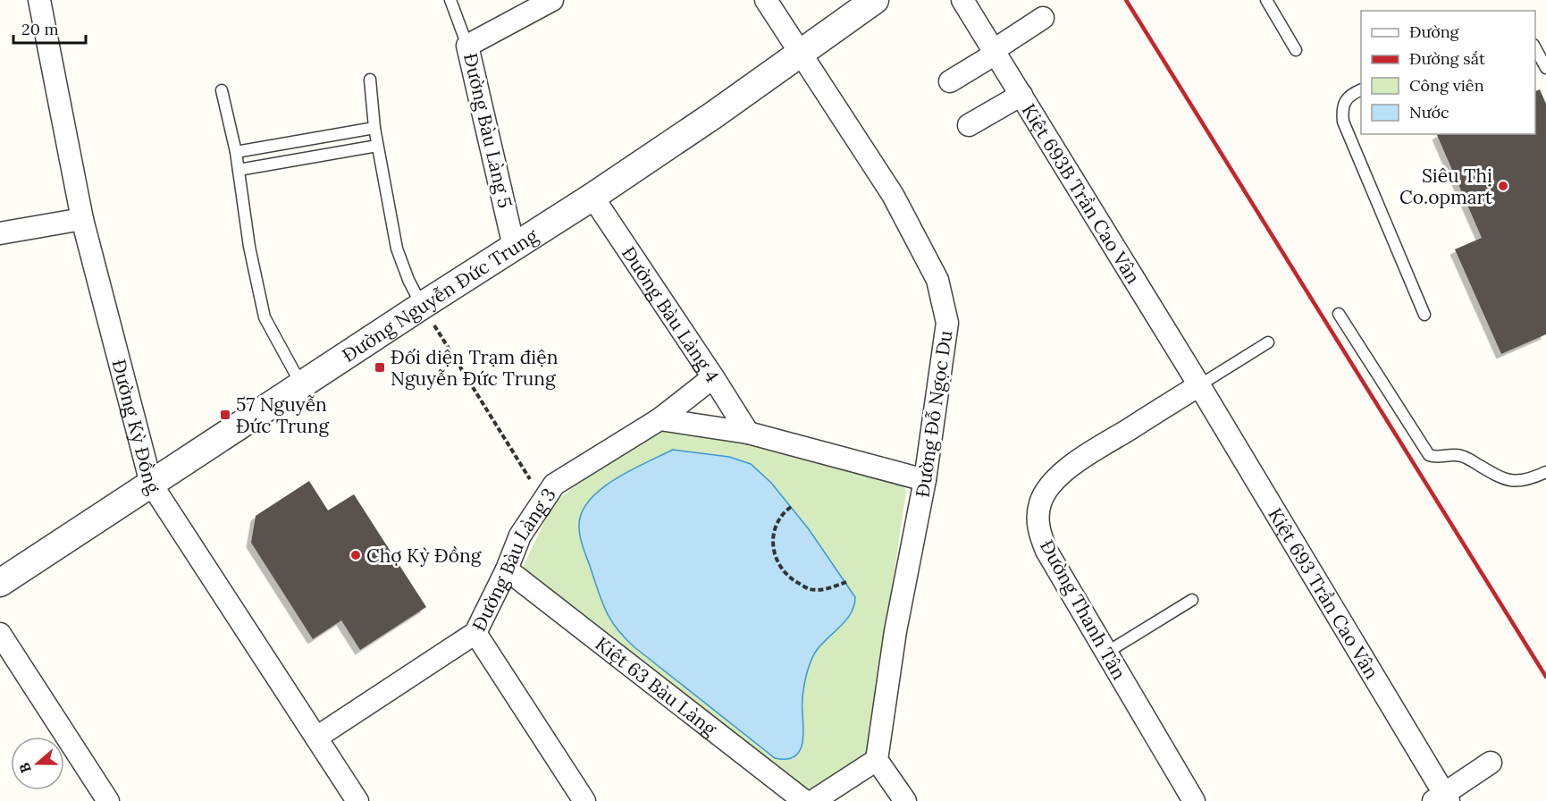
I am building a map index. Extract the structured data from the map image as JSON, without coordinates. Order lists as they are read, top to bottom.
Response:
{
  "streets": {
    "street": [
      "Đường Bàu Làng 5",
      "Kiệt 693B Trần Cao Vân",
      "Đường Nguyễn Đức Trung",
      "Đường Bàu Làng 4",
      "Đường Đỗ Ngọc Du",
      "Đường Kỳ Đồng",
      "Đường Bàu Làng 3",
      "Kiệt 693 Trần Cao Vân",
      "Đường Thanh Tân",
      "Kiệt 63 Bàu Làng"
    ]
  },
  "crossings": [
    ["Đường Bàu Làng 5", "Đường Nguyễn Đức Trung"],
    ["Kiệt 693B Trần Cao Vân", "Kiệt 693 Trần Cao Vân"],
    ["Kiệt 693B Trần Cao Vân", "Đường Thanh Tân"],
    ["Đường Nguyễn Đức Trung", "Đường Bàu Làng 4"],
    ["Đường Nguyễn Đức Trung", "Đường Đỗ Ngọc Du"],
    ["Đường Nguyễn Đức Trung", "Đường Kỳ Đồng"],
    ["Đường Bàu Làng 4", "Đường Bàu Làng 3"],
    ["Đường Kỳ Đồng", "Đường Bàu Làng 3"],
    ["Đường Bàu Làng 3", "Kiệt 63 Bàu Làng"],
    ["Kiệt 693 Trần Cao Vân", "Đường Thanh Tân"]
  ],
  "places": {
    "other": ["Siêu Thị Co.opmart", "Chợ Kỳ Đồng"],
    "transit": ["Đối diện Trạm điện Nguyễn Đức Trung", "57 Nguyễn Đức Trung"]
  },
  "legend": [
    "Đường",
    "Đường sắt",
    "Công viên",
    "Nước"
  ],
  "scale_bar": "20 m",
  "north": "left"
}
